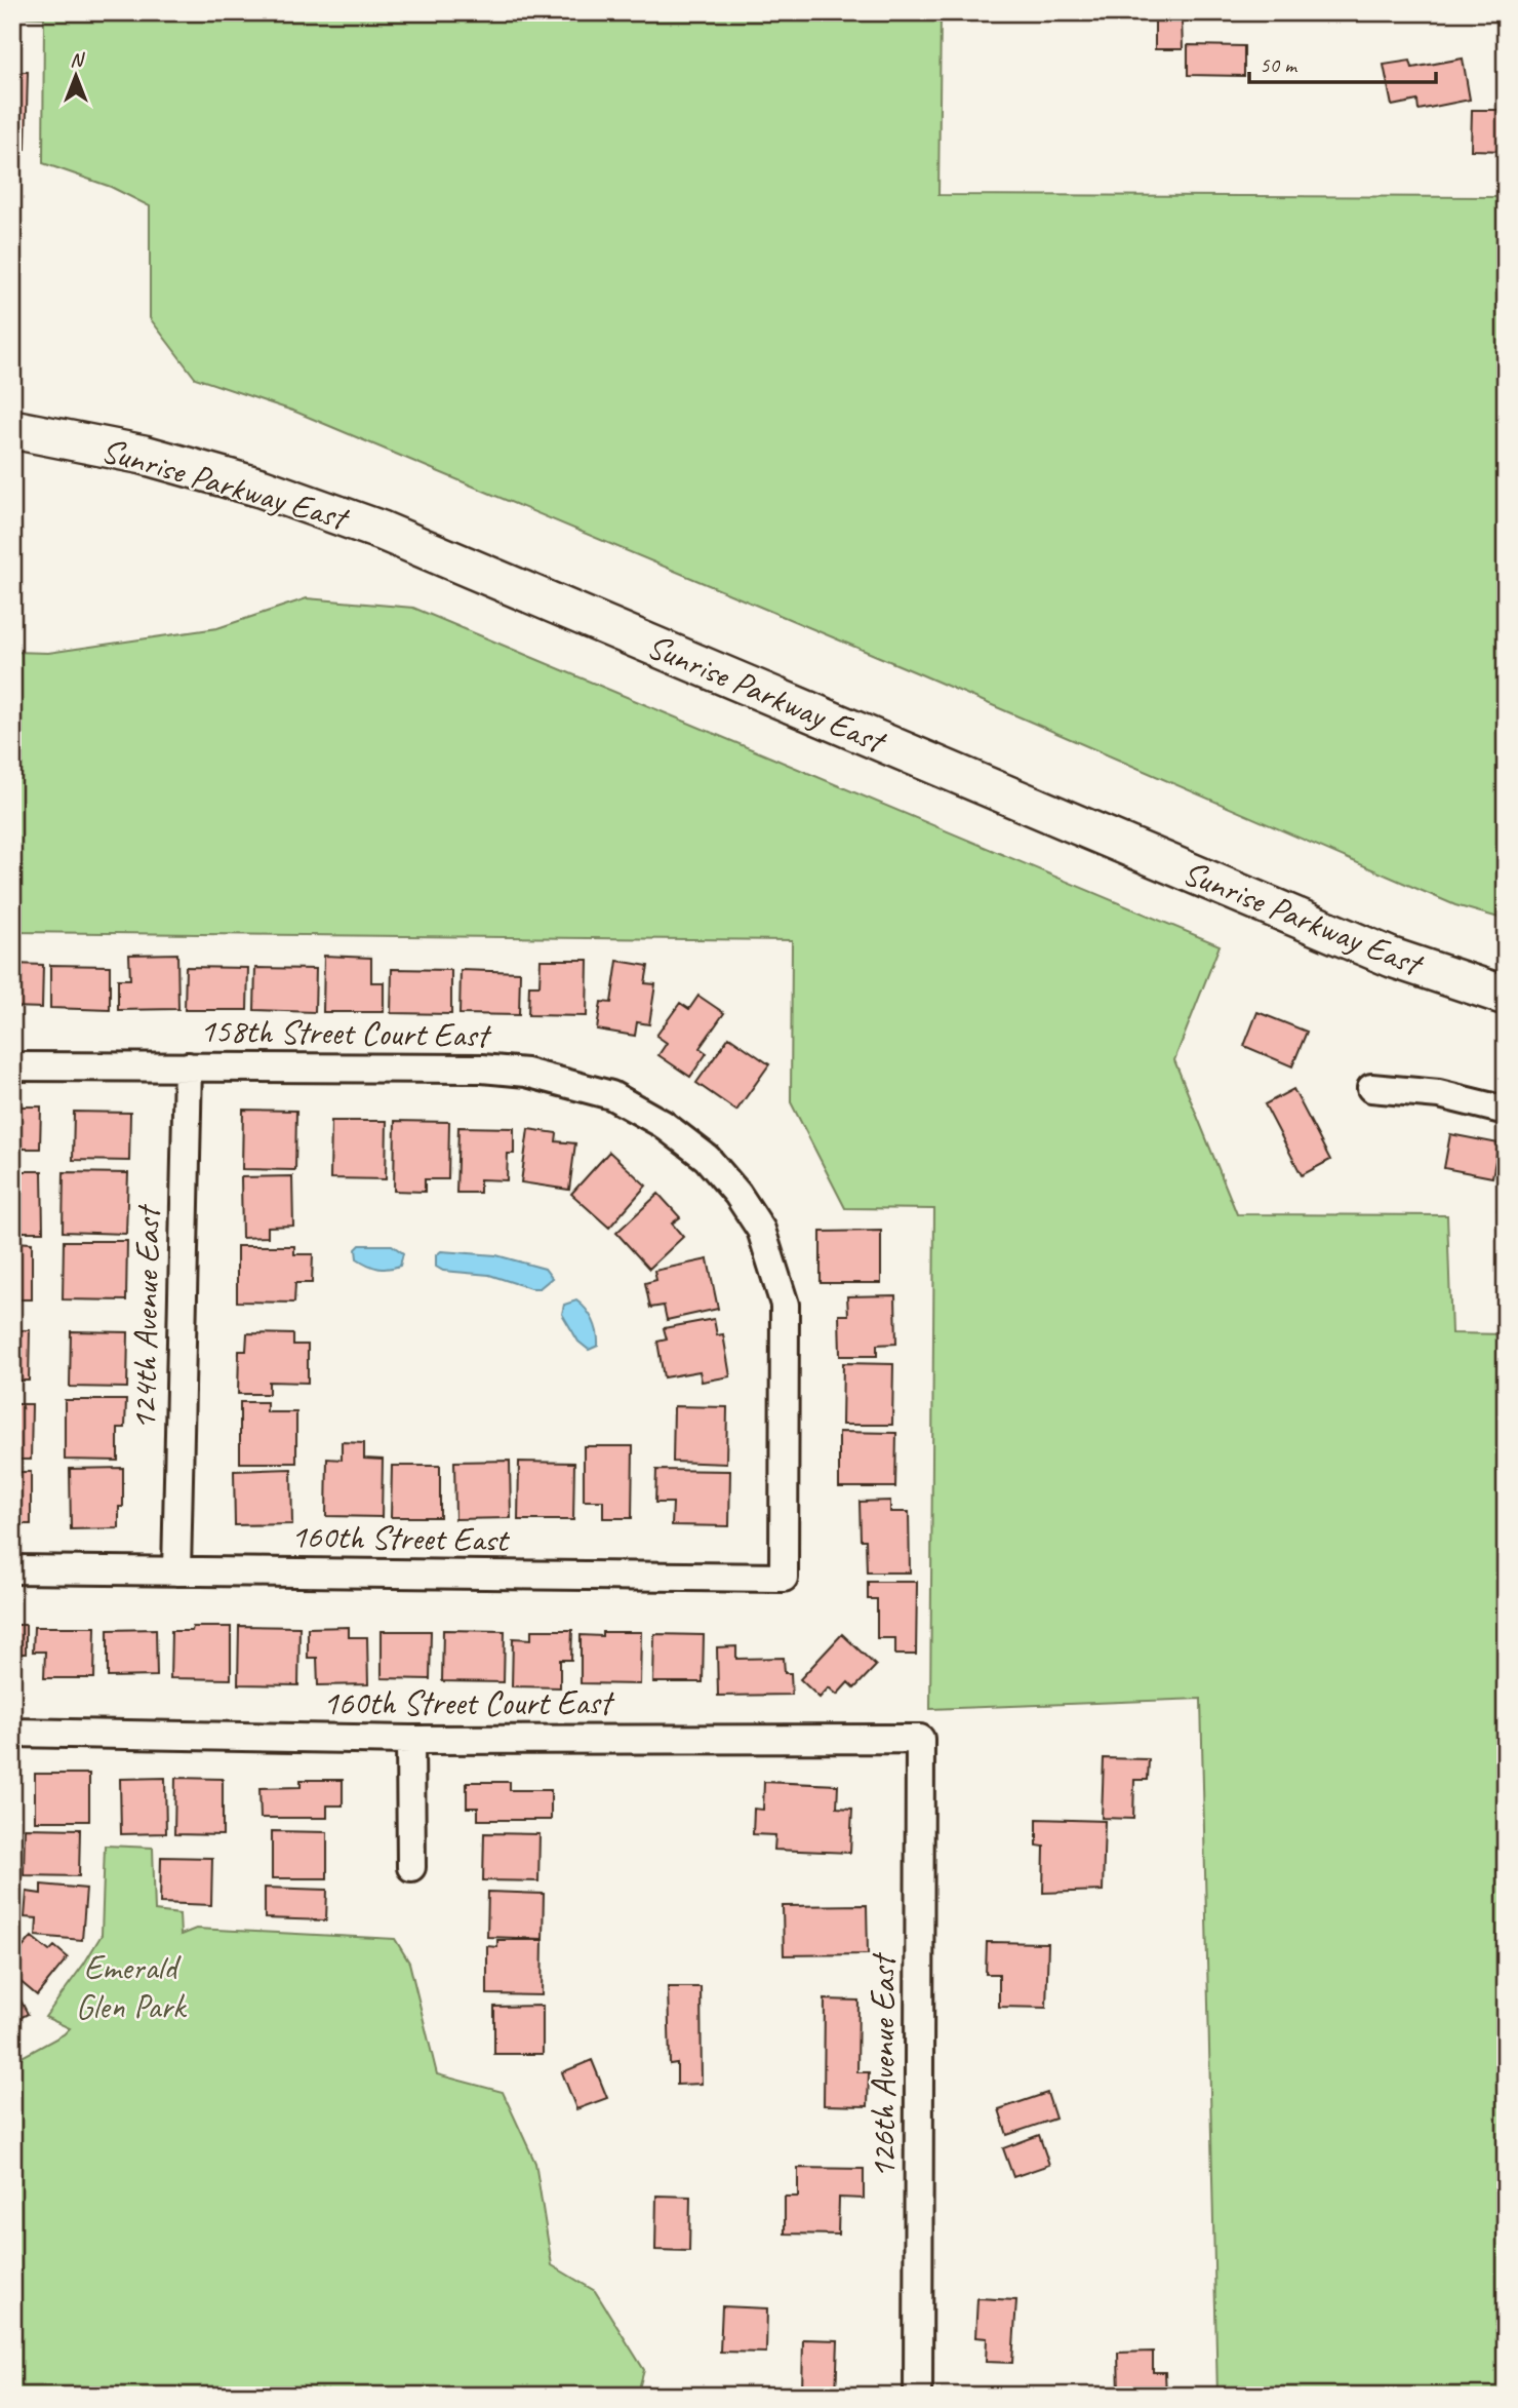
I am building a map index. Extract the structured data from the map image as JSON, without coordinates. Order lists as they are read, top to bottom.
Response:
{
  "streets": {
    "street": [
      "Sunrise Parkway East",
      "158th Street Court East",
      "124th Avenue East",
      "160th Street East",
      "160th Street Court East",
      "126th Avenue East"
    ]
  },
  "crossings": [
    ["158th Street Court East", "124th Avenue East"],
    ["158th Street Court East", "160th Street East"],
    ["124th Avenue East", "160th Street East"],
    ["160th Street Court East", "126th Avenue East"]
  ],
  "parks": ["Emerald Glen Park"],
  "scale_bar": "50 m",
  "north": "top"
}
